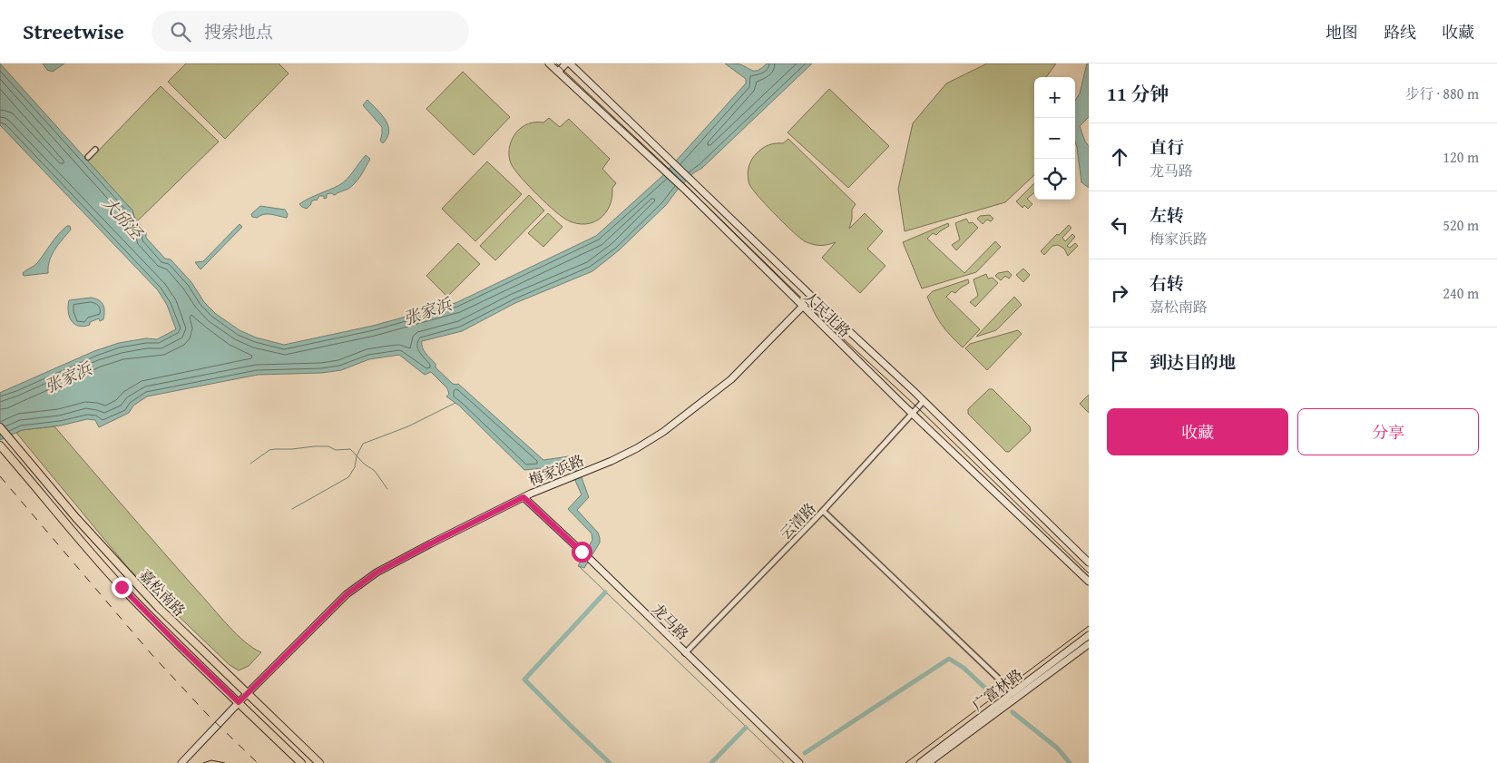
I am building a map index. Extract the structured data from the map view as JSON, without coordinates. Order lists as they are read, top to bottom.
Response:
{
  "streets": {
    "main road": [
      "人民北路",
      "梅家浜路",
      "嘉松南路",
      "龙马路",
      "广富林路"
    ],
    "street": ["云清路"]
  },
  "crossings": [
    ["人民北路", "梅家浜路"],
    ["人民北路", "云清路"],
    ["梅家浜路", "嘉松南路"],
    ["梅家浜路", "龙马路"],
    ["云清路", "龙马路"]
  ],
  "water": ["大邱泾", "张家浜"],
  "page": {
    "header": "Streetwise",
    "search": "搜索地点",
    "nav": ["地图", "路线", "收藏"],
    "heading": ["11 分钟", "步行 · 880 m"],
    "map_buttons": ["+", "−"],
    "list": [
      ["直行", "龙马路", "120 m"],
      ["左转", "梅家浜路", "520 m"],
      ["右转", "嘉松南路", "240 m"],
      "到达目的地"
    ],
    "buttons": ["收藏", "分享"]
  }
}
